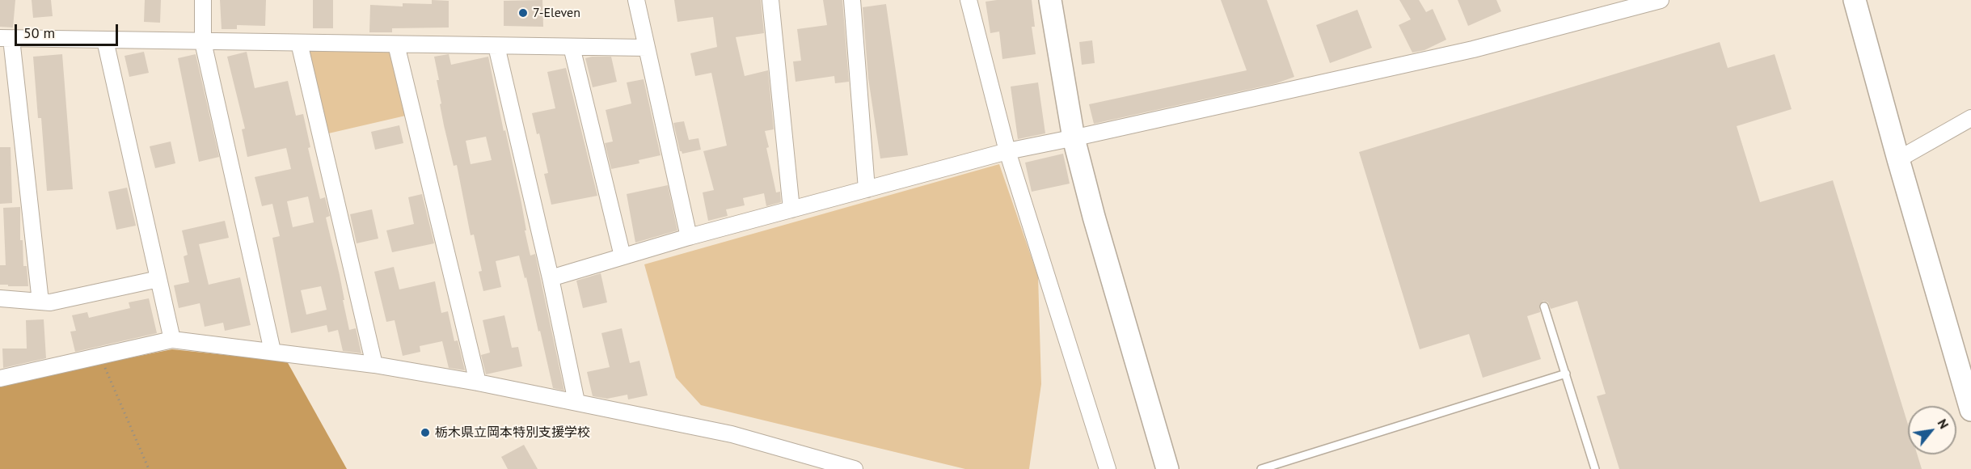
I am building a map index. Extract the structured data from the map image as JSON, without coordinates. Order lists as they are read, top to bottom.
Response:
{
  "places": ["7-Eleven", "栃木県立岡本特別支援学校"],
  "scale_bar": "50 m",
  "north": "top right"
}
